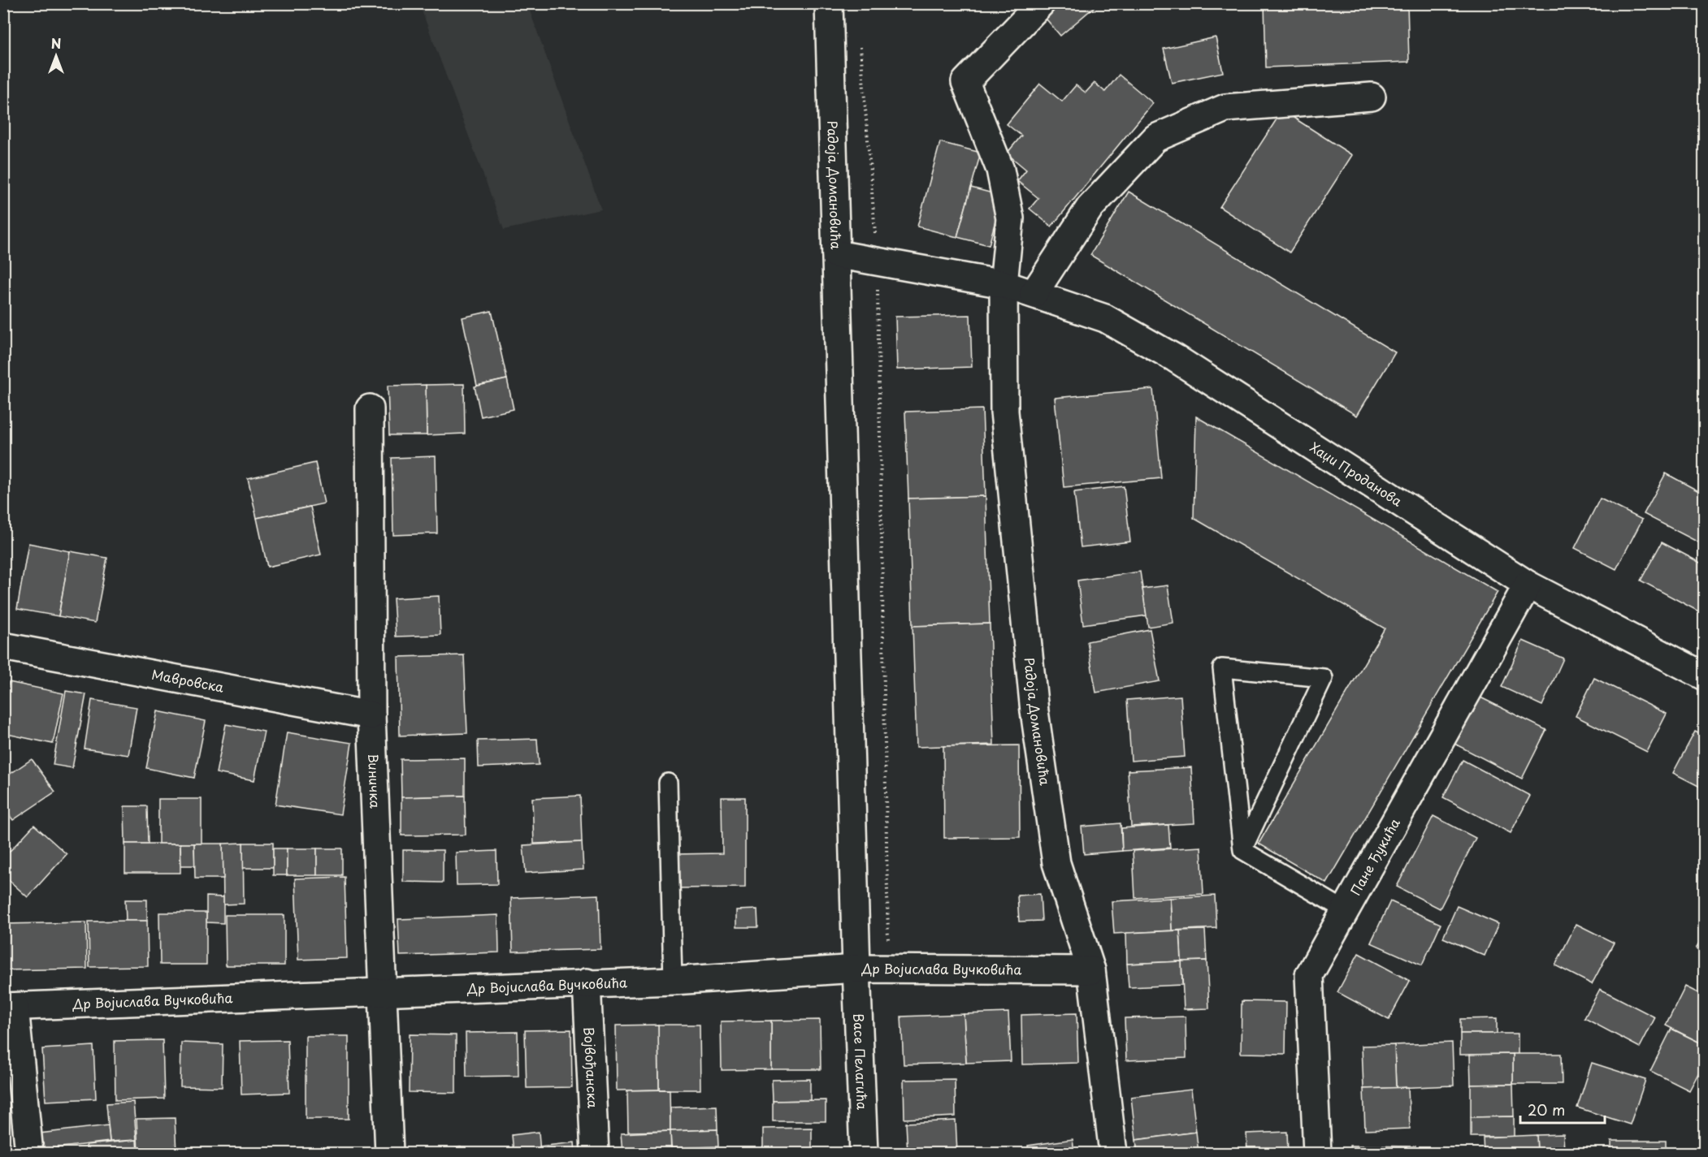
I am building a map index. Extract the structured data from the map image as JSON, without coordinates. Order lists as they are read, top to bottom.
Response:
{
  "streets": {
    "street": [
      "Радоја Домановића",
      "Хаџи Проданова",
      "Мавровска",
      "Виничка",
      "Пане Ђукића",
      "Др Војислава Вучковића",
      "Васе Пелагића",
      "Војвођанска"
    ]
  },
  "crossings": [
    ["Радоја Домановића", "Хаџи Проданова"],
    ["Радоја Домановића", "Др Војислава Вучковића"],
    ["Радоја Домановића", "Васе Пелагића"],
    ["Хаџи Проданова", "Пане Ђукића"],
    ["Мавровска", "Виничка"],
    ["Виничка", "Др Војислава Вучковића"],
    ["Др Војислава Вучковића", "Васе Пелагића"],
    ["Др Војислава Вучковића", "Војвођанска"]
  ],
  "scale_bar": "20 m",
  "north": "top"
}
